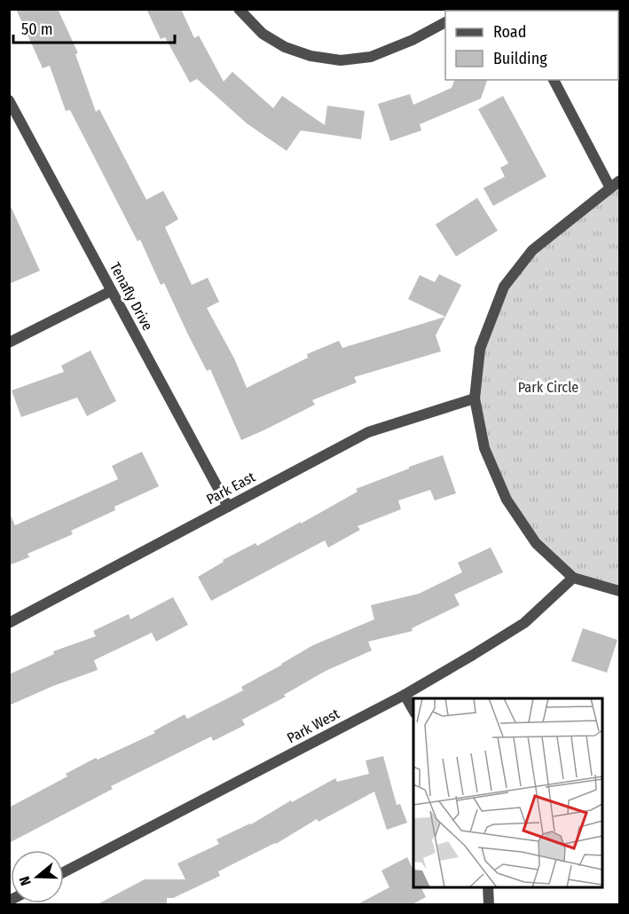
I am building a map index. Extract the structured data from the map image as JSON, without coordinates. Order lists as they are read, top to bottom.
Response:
{
  "streets": {
    "street": ["Tenafly Drive", "Park East", "Park West"]
  },
  "crossings": [
    ["Tenafly Drive", "Park East"]
  ],
  "parks": ["Park Circle"],
  "legend": ["Road", "Building"],
  "scale_bar": "50 m",
  "north": "left"
}
